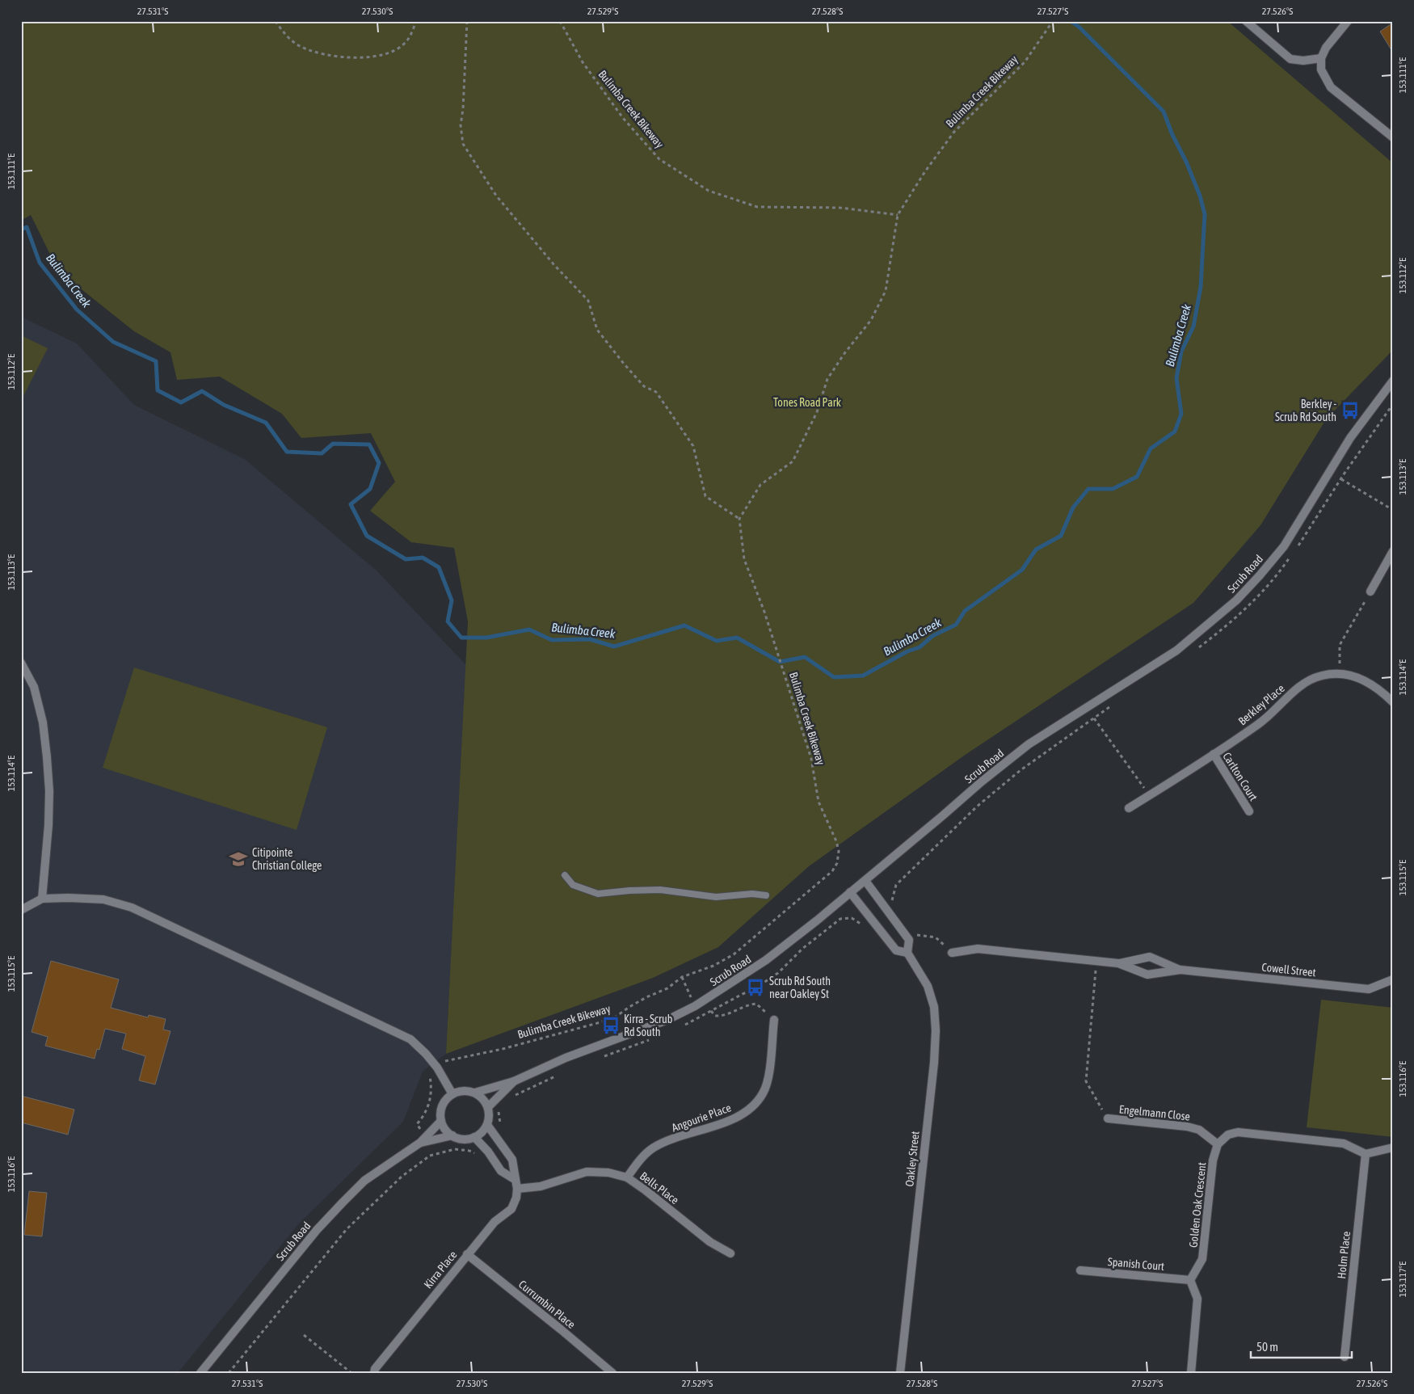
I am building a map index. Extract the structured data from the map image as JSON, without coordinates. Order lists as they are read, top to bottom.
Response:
{
  "streets": {
    "street": [
      "Scrub Road",
      "Berkley Place",
      "Carlton Court",
      "Cowell Street",
      "Engelmann Close",
      "Angourie Place",
      "Oakley Street",
      "Bells Place",
      "Golden Oak Crescent",
      "Holm Place",
      "Spanish Court",
      "Kirra Place",
      "Currumbin Place"
    ],
    "path": ["Bulimba Creek Bikeway"]
  },
  "crossings": [
    ["Scrub Road", "Oakley Street"],
    ["Scrub Road", "Kirra Place"],
    ["Berkley Place", "Carlton Court"],
    ["Engelmann Close", "Golden Oak Crescent"],
    ["Angourie Place", "Bells Place"],
    ["Bells Place", "Kirra Place"],
    ["Golden Oak Crescent", "Spanish Court"],
    ["Kirra Place", "Currumbin Place"]
  ],
  "water": ["Bulimba Creek"],
  "parks": ["Tones Road Park"],
  "places": {
    "bus stop": ["Berkley - Scrub Rd South", "Scrub Rd South near Oakley St", "Kirra - Scrub Rd South"],
    "school or university": ["Citipointe Christian College"]
  },
  "scale_bar": "50 m",
  "coordinates": [
    "27.531°S",
    "27.530°S",
    "27.529°S",
    "27.528°S",
    "27.527°S",
    "27.526°S",
    "153.111°E",
    "153.112°E",
    "153.113°E",
    "153.114°E",
    "153.115°E",
    "153.116°E",
    "153.117°E"
  ]
}
